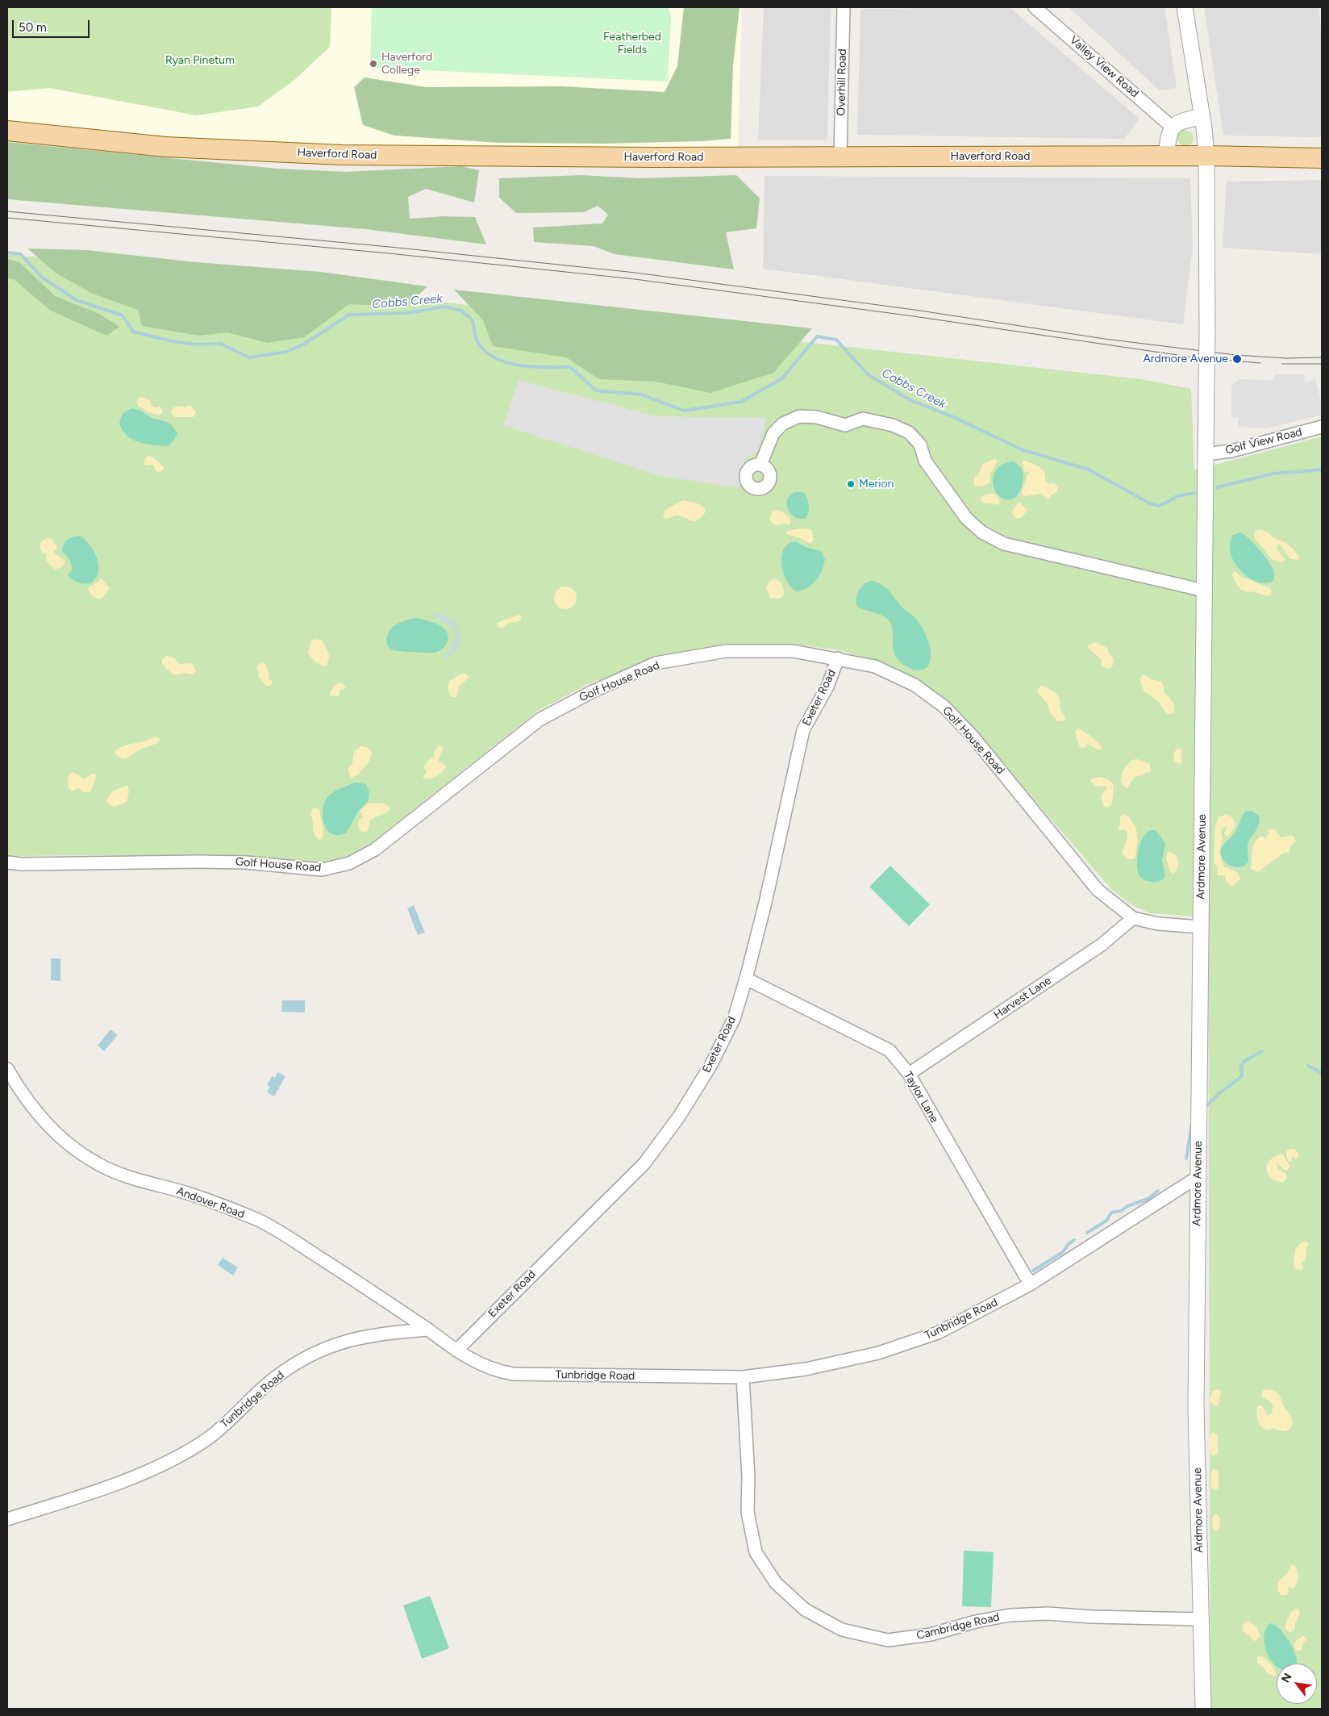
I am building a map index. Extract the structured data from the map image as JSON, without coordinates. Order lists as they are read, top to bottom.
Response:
{
  "streets": {
    "main road": ["Haverford Road"],
    "street": [
      "Valley View Road",
      "Overhill Road",
      "Golf View Road",
      "Golf House Road",
      "Exeter Road",
      "Ardmore Avenue",
      "Harvest Lane",
      "Taylor Lane",
      "Andover Road",
      "Tunbridge Road",
      "Cambridge Road"
    ]
  },
  "crossings": [
    ["Overhill Road", "Haverford Road"],
    ["Haverford Road", "Ardmore Avenue"],
    ["Golf View Road", "Ardmore Avenue"],
    ["Golf House Road", "Exeter Road"],
    ["Golf House Road", "Ardmore Avenue"],
    ["Golf House Road", "Harvest Lane"],
    ["Exeter Road", "Taylor Lane"],
    ["Exeter Road", "Tunbridge Road"],
    ["Ardmore Avenue", "Tunbridge Road"],
    ["Ardmore Avenue", "Cambridge Road"],
    ["Harvest Lane", "Taylor Lane"],
    ["Taylor Lane", "Tunbridge Road"],
    ["Andover Road", "Tunbridge Road"],
    ["Tunbridge Road", "Cambridge Road"]
  ],
  "water": ["Cobbs Creek"],
  "parks": ["Featherbed Fields", "Ryan Pinetum"],
  "places": ["Haverford College", "Ardmore Avenue", "Merion"],
  "scale_bar": "50 m",
  "north": "top left"
}
